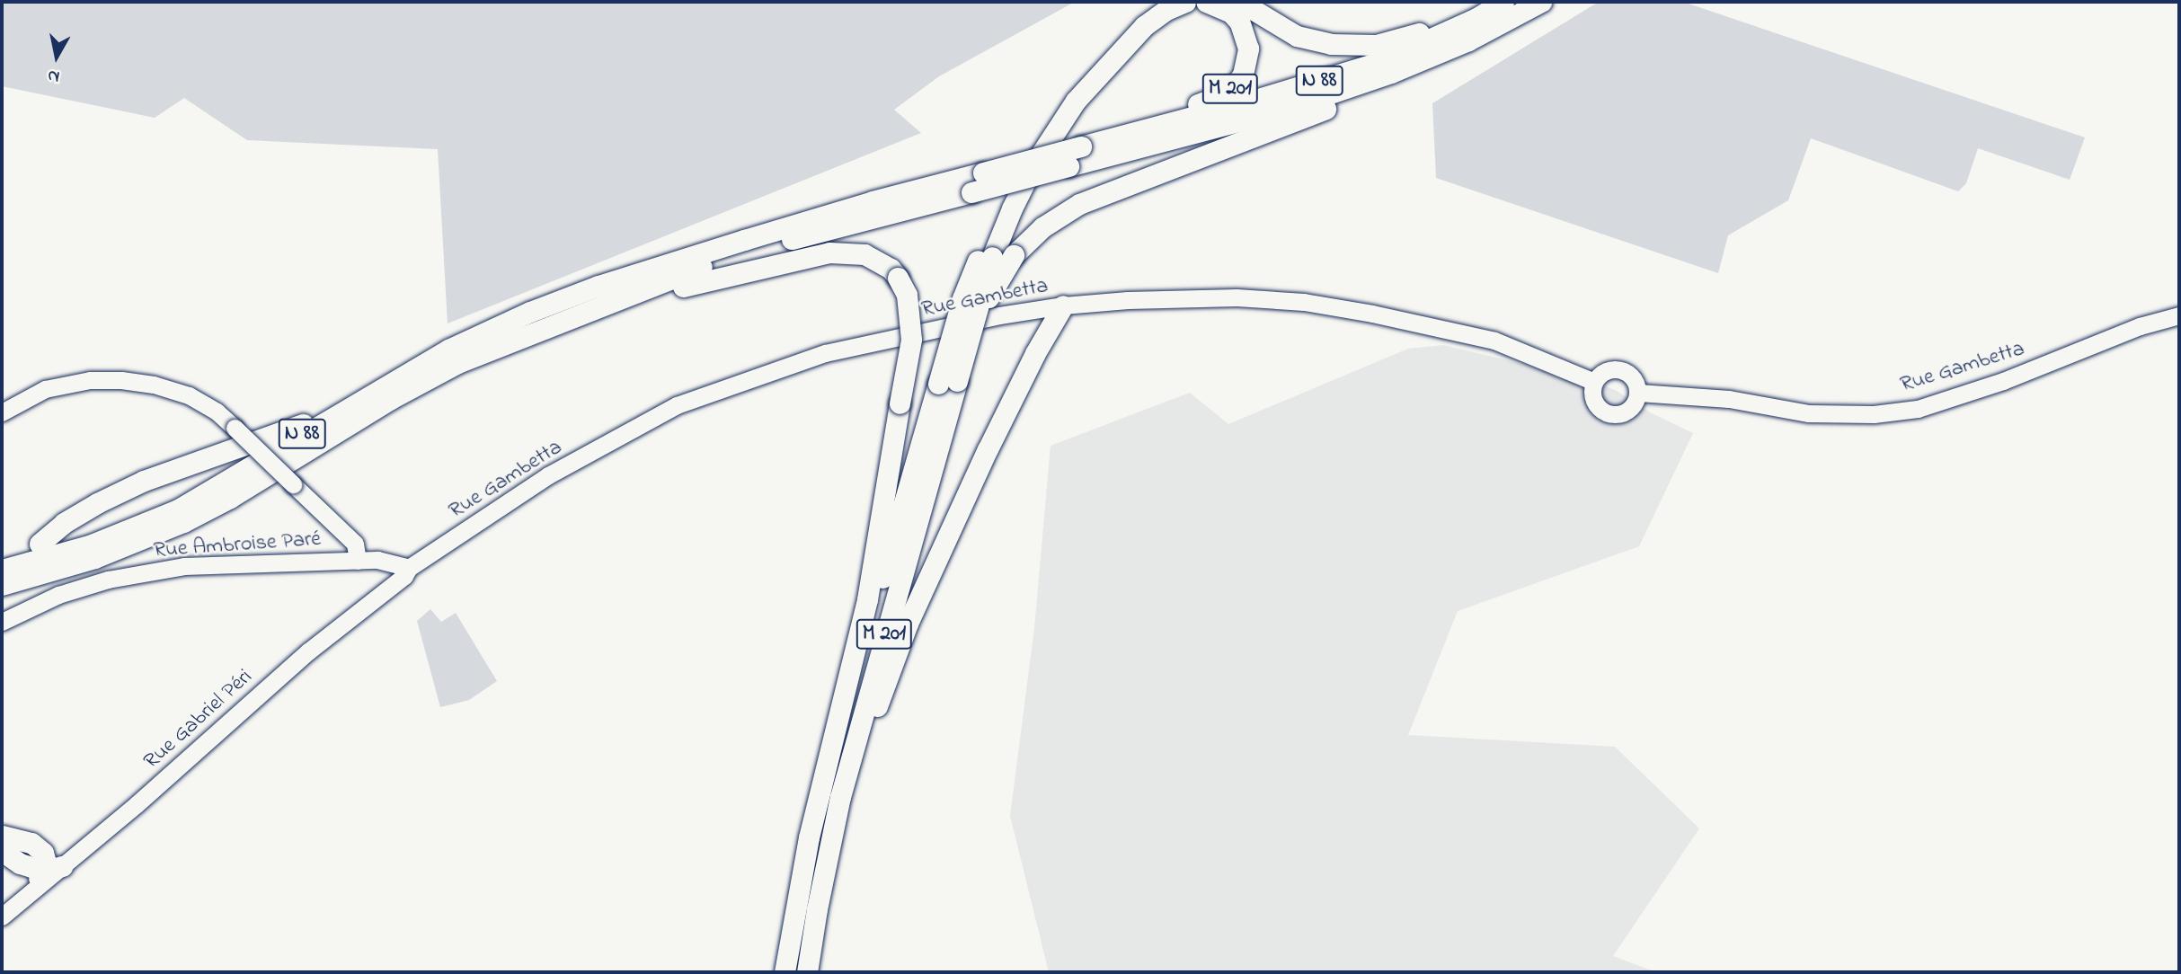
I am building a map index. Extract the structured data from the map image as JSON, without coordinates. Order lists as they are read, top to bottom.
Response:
{
  "streets": {
    "highway": ["N 88", "M 201"],
    "main road": ["Rue Gambetta", "Rue Ambroise Paré", "Rue Gabriel Péri"]
  },
  "crossings": [
    ["N 88", "M 201"],
    ["Rue Gambetta", "Rue Gabriel Péri"],
    ["Rue Ambroise Paré", "Rue Gabriel Péri"]
  ],
  "north": "bottom"
}
